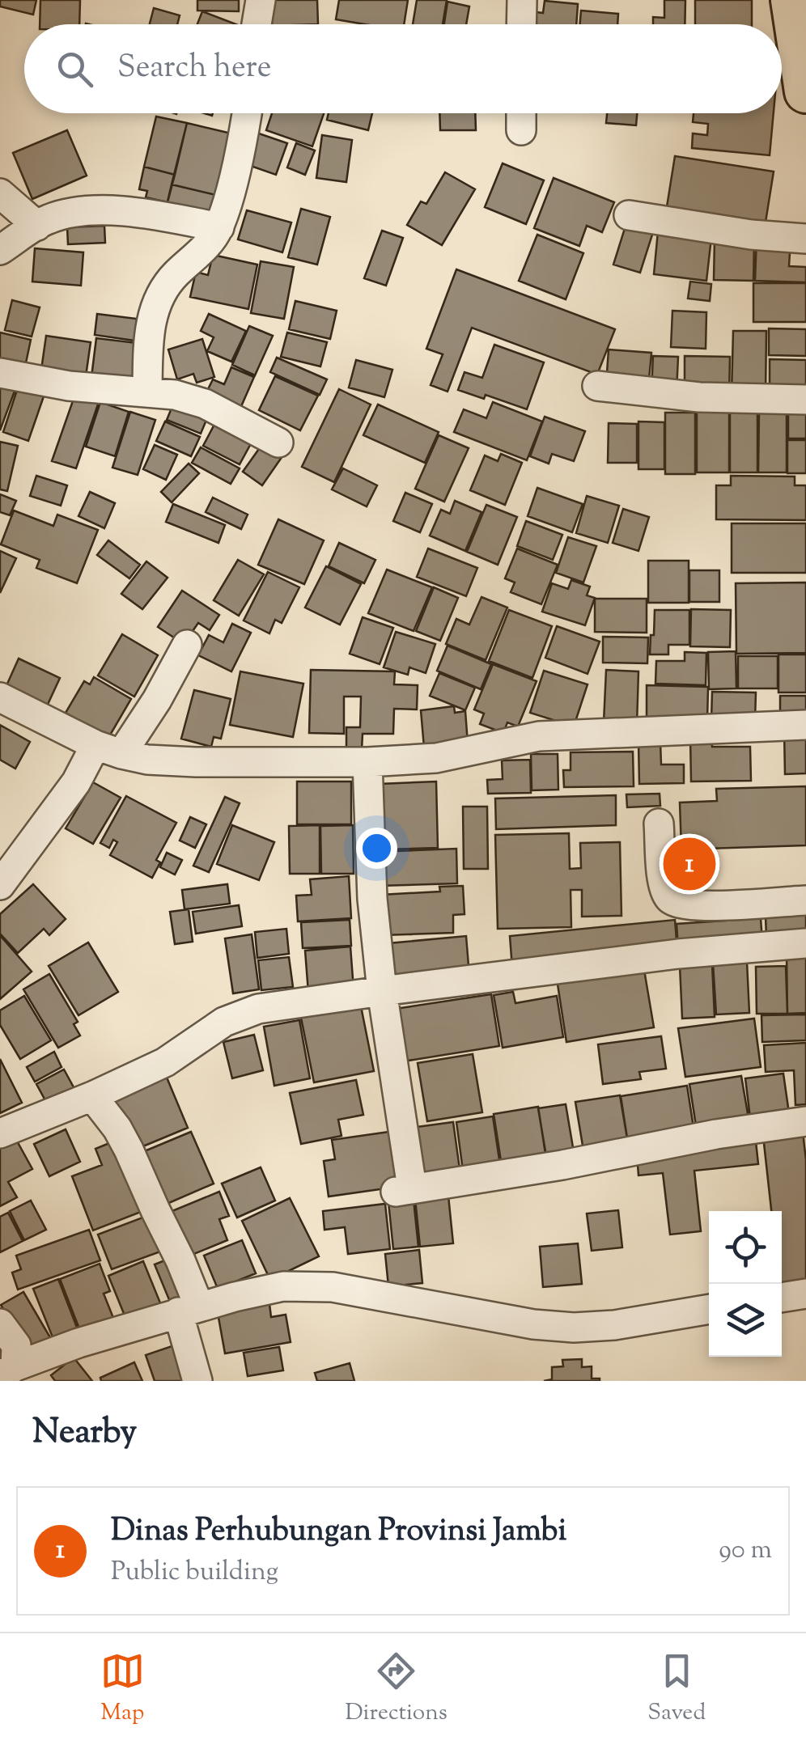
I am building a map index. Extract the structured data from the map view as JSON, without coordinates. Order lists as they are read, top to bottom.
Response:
{
  "page": {
    "search": "Search here",
    "pins": "1",
    "heading": "Nearby",
    "list": [
      {
        "mark": "1",
        "name": "Dinas Perhubungan Provinsi Jambi",
        "note": "Public building",
        "value": "90 m"
      }
    ],
    "nav": ["Map", "Directions", "Saved"]
  }
}
